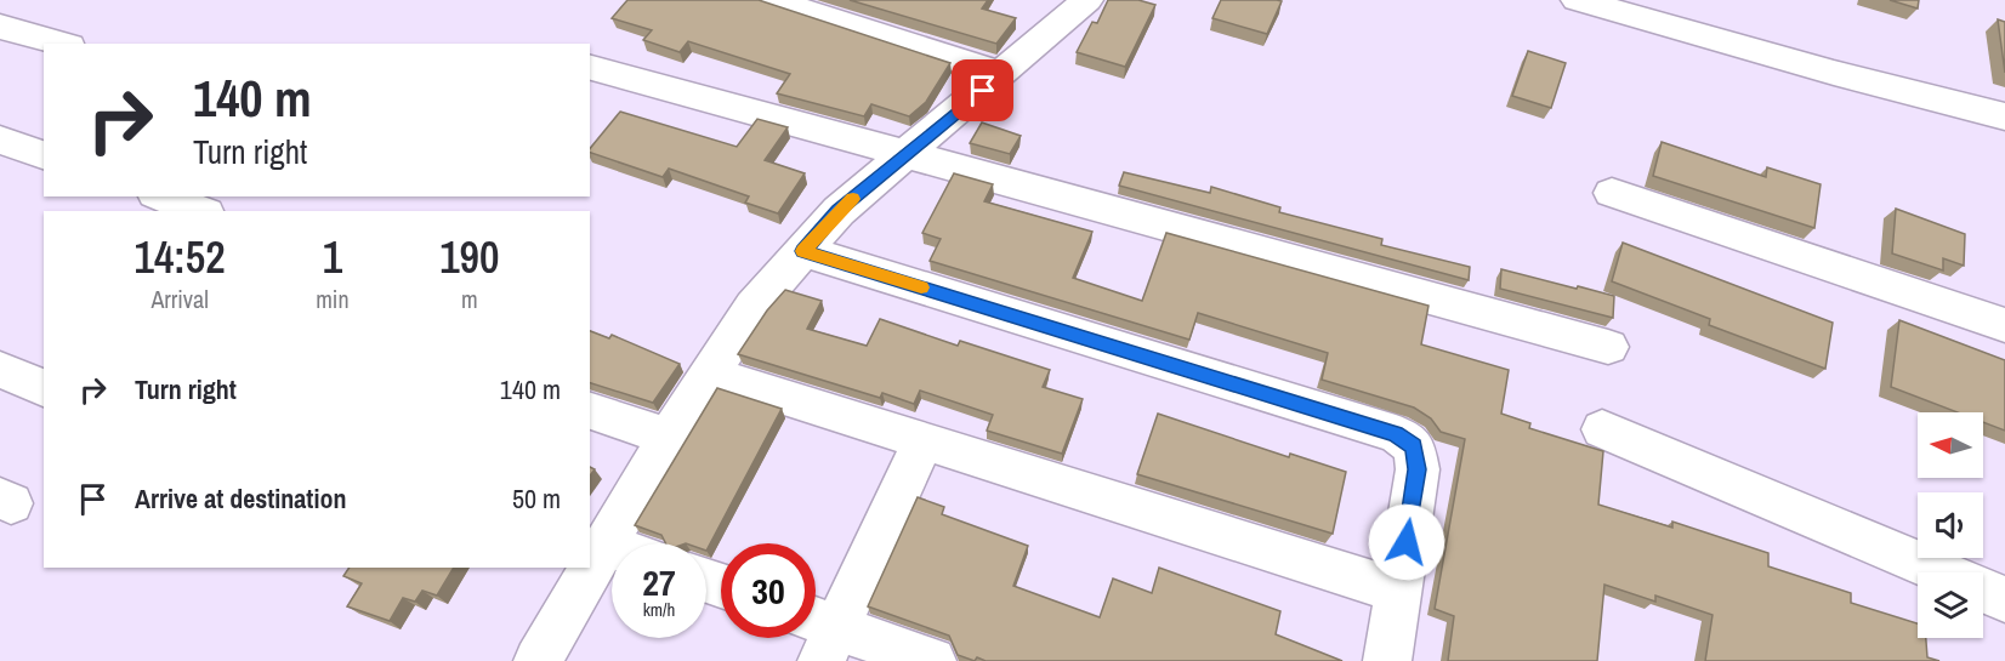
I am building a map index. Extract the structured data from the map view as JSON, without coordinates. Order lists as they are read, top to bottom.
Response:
{
  "north": "left",
  "page": {
    "turn": ["140 m", "Turn right"],
    "eta": [
      "14:52",
      "Arrival",
      "1",
      "min",
      "190",
      "m"
    ],
    "list": [
      {
        "name": "Turn right",
        "value": "140 m"
      },
      {
        "name": "Arrive at destination",
        "value": "50 m"
      }
    ],
    "speed": "27 km/h",
    "limit": "30"
  }
}
